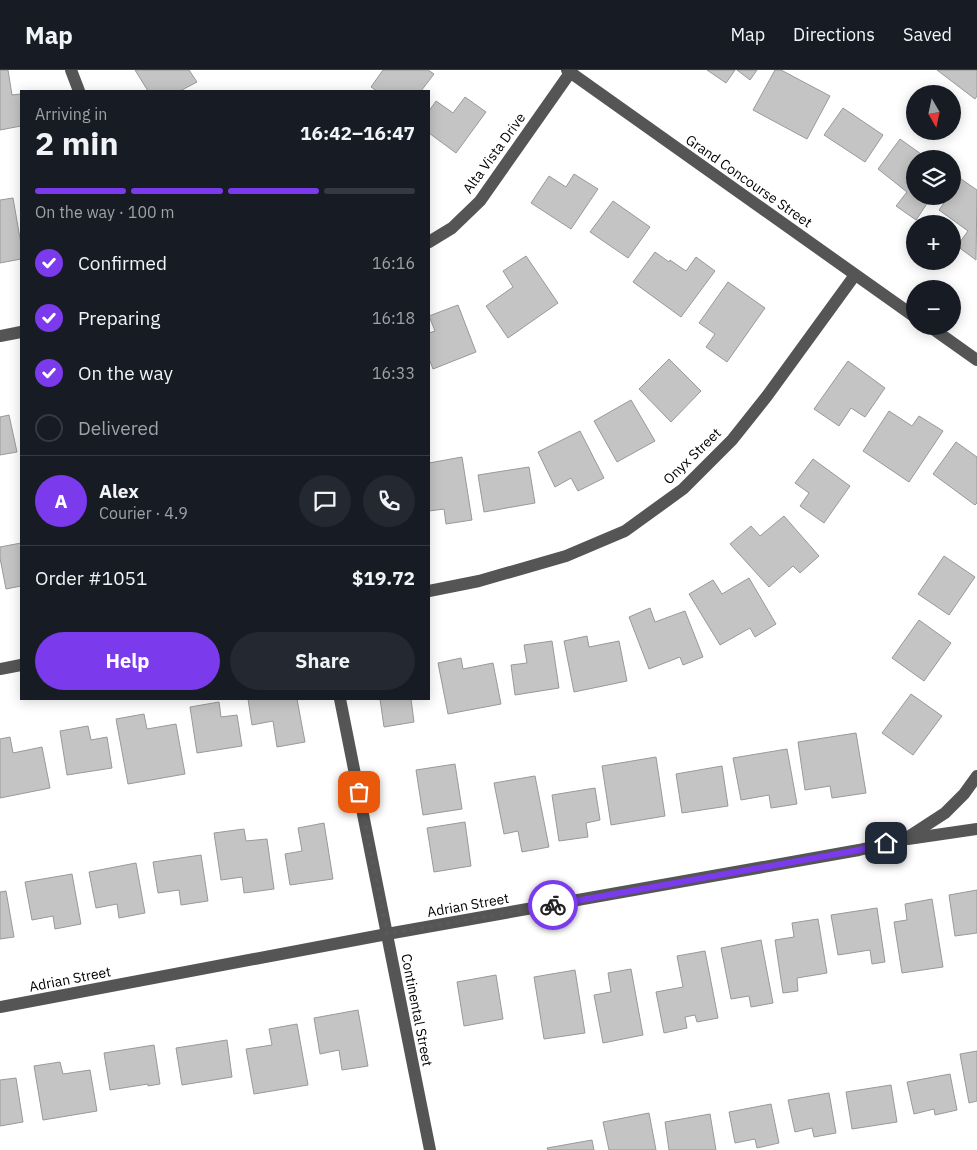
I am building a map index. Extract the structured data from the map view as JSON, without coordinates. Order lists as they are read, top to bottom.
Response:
{
  "streets": {
    "street": [
      "Alta Vista Drive",
      "Grand Concourse Street",
      "Onyx Street",
      "Adrian Street",
      "Continental Street"
    ]
  },
  "crossings": [
    ["Alta Vista Drive", "Grand Concourse Street"],
    ["Grand Concourse Street", "Onyx Street"],
    ["Adrian Street", "Continental Street"]
  ],
  "north": "bottom",
  "page": {
    "header": "Map",
    "nav": ["Map", "Directions", "Saved"],
    "map_buttons": ["+", "−"],
    "heading": ["2 min", "Arriving in", "16:42–16:47"],
    "panel": [
      "Alex",
      "Courier · 4.9",
      "Order #1051",
      "$19.72"
    ],
    "bar": "On the way · 100 m",
    "list": [
      ["Confirmed", "16:16"],
      ["Preparing", "16:18"],
      ["On the way", "16:33"],
      "Delivered"
    ],
    "round": "A",
    "buttons": ["Help", "Share"]
  }
}
